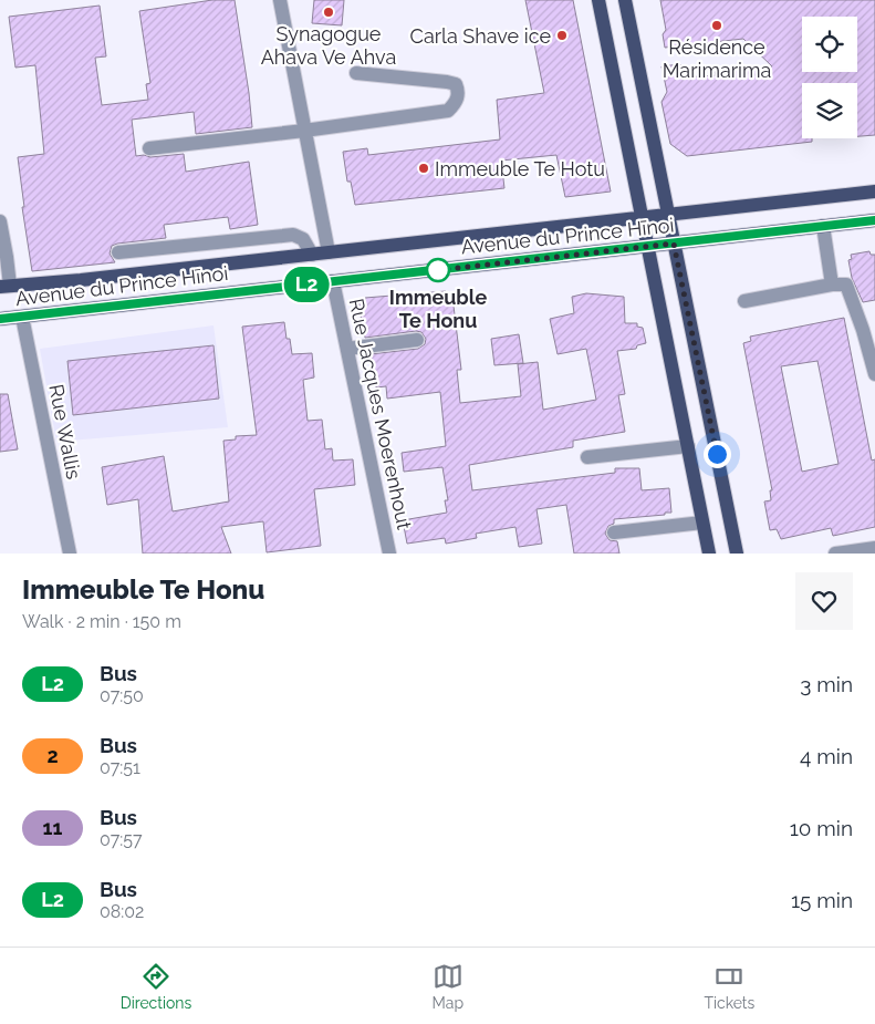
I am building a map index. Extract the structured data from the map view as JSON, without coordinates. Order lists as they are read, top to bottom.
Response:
{
  "streets": {
    "main road": ["Avenue du Prince Hīnoi"],
    "street": ["Rue Jacques Moerenhout", "Rue Wallis"]
  },
  "crossings": [
    ["Avenue du Prince Hīnoi", "Rue Jacques Moerenhout"],
    ["Avenue du Prince Hīnoi", "Rue Wallis"]
  ],
  "places": [
    "Synagogue Ahava Ve Ahva",
    "Résidence Marimarima",
    "Carla Shave ice",
    "Immeuble Te Hotu",
    "Immeuble Te Honu"
  ],
  "lines": ["bus line L2"],
  "page": {
    "on_map": "L2",
    "heading": ["Immeuble Te Honu", "Walk · 2 min · 150 m"],
    "list": [
      {
        "mark": "L2",
        "name": "Bus",
        "note": "07:50",
        "value": "3 min"
      },
      {
        "mark": "2",
        "name": "Bus",
        "note": "07:51",
        "value": "4 min"
      },
      {
        "mark": "11",
        "name": "Bus",
        "note": "07:57",
        "value": "10 min"
      },
      {
        "mark": "L2",
        "name": "Bus",
        "note": "08:02",
        "value": "15 min"
      }
    ],
    "tabs": ["Directions", "Map", "Tickets"]
  }
}
